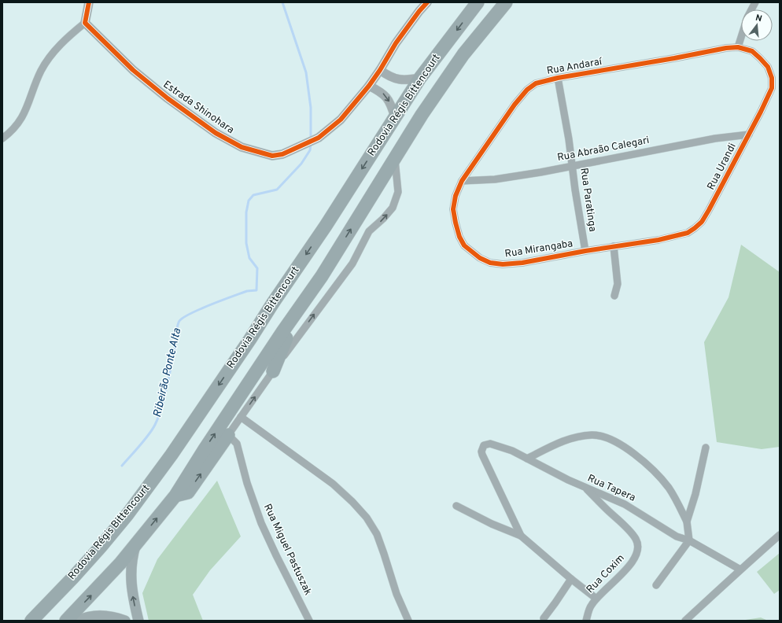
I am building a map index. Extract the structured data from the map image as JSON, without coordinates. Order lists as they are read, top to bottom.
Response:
{
  "streets": {
    "highway": ["Rodovia Régis Bittencourt"],
    "street": [
      "Rua Andaraí",
      "Estrada Shinohara",
      "Rua Abraão Calegari",
      "Rua Urandi",
      "Rua Paratinga",
      "Rua Mirangaba",
      "Rua Tapera",
      "Rua Miguel Pastuszak",
      "Rua Coxim"
    ]
  },
  "crossings": [
    ["Rua Andaraí", "Rua Abraão Calegari"],
    ["Rua Andaraí", "Rua Urandi"],
    ["Rua Andaraí", "Rua Paratinga"],
    ["Rua Andaraí", "Rua Mirangaba"],
    ["Rua Abraão Calegari", "Rua Urandi"],
    ["Rua Abraão Calegari", "Rua Paratinga"],
    ["Rua Abraão Calegari", "Rua Mirangaba"],
    ["Rua Urandi", "Rua Mirangaba"],
    ["Rua Paratinga", "Rua Mirangaba"],
    ["Rua Tapera", "Rua Coxim"]
  ],
  "water": ["Ribeirão Ponte Alta"],
  "north": "top"
}
